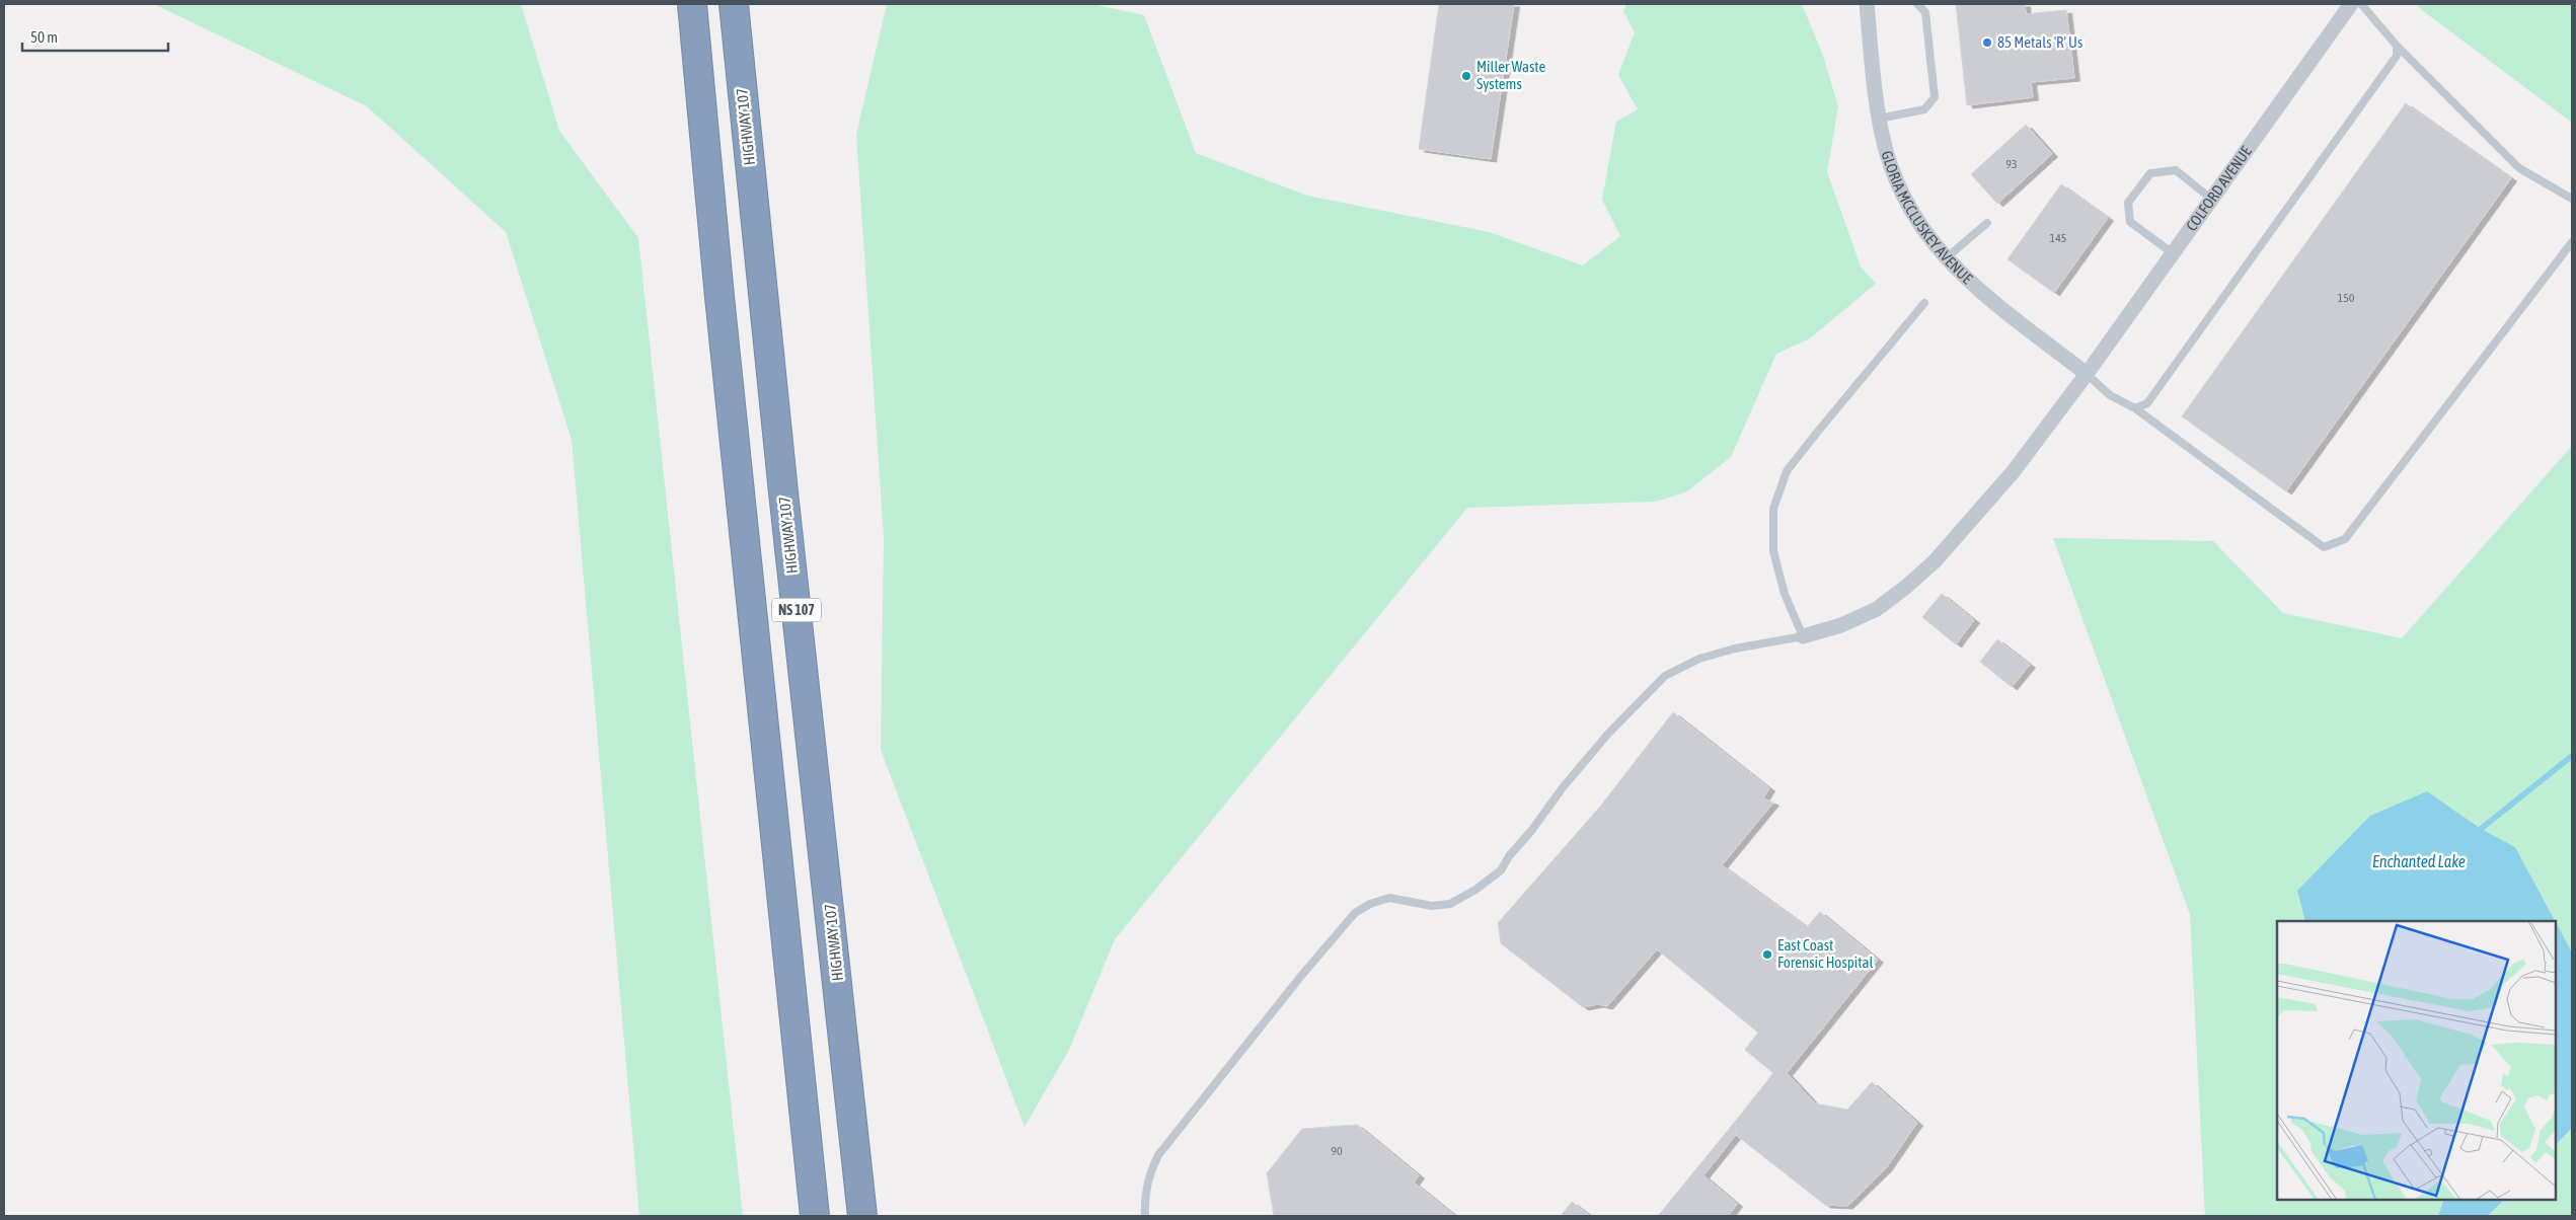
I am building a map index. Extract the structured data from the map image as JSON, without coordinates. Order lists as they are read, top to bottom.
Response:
{
  "streets": {
    "highway": ["HIGHWAY 107", "NS 107"],
    "street": ["COLFORD AVENUE", "GLORIA MCCLUSKEY AVENUE"]
  },
  "crossings": [
    ["COLFORD AVENUE", "GLORIA MCCLUSKEY AVENUE"]
  ],
  "water": ["Enchanted Lake"],
  "places": ["85 Metals 'R' Us", "Miller Waste Systems", "East Coast Forensic Hospital"],
  "house_numbers": [
    "93",
    "145",
    "150",
    "90"
  ],
  "scale_bar": "50 m"
}
